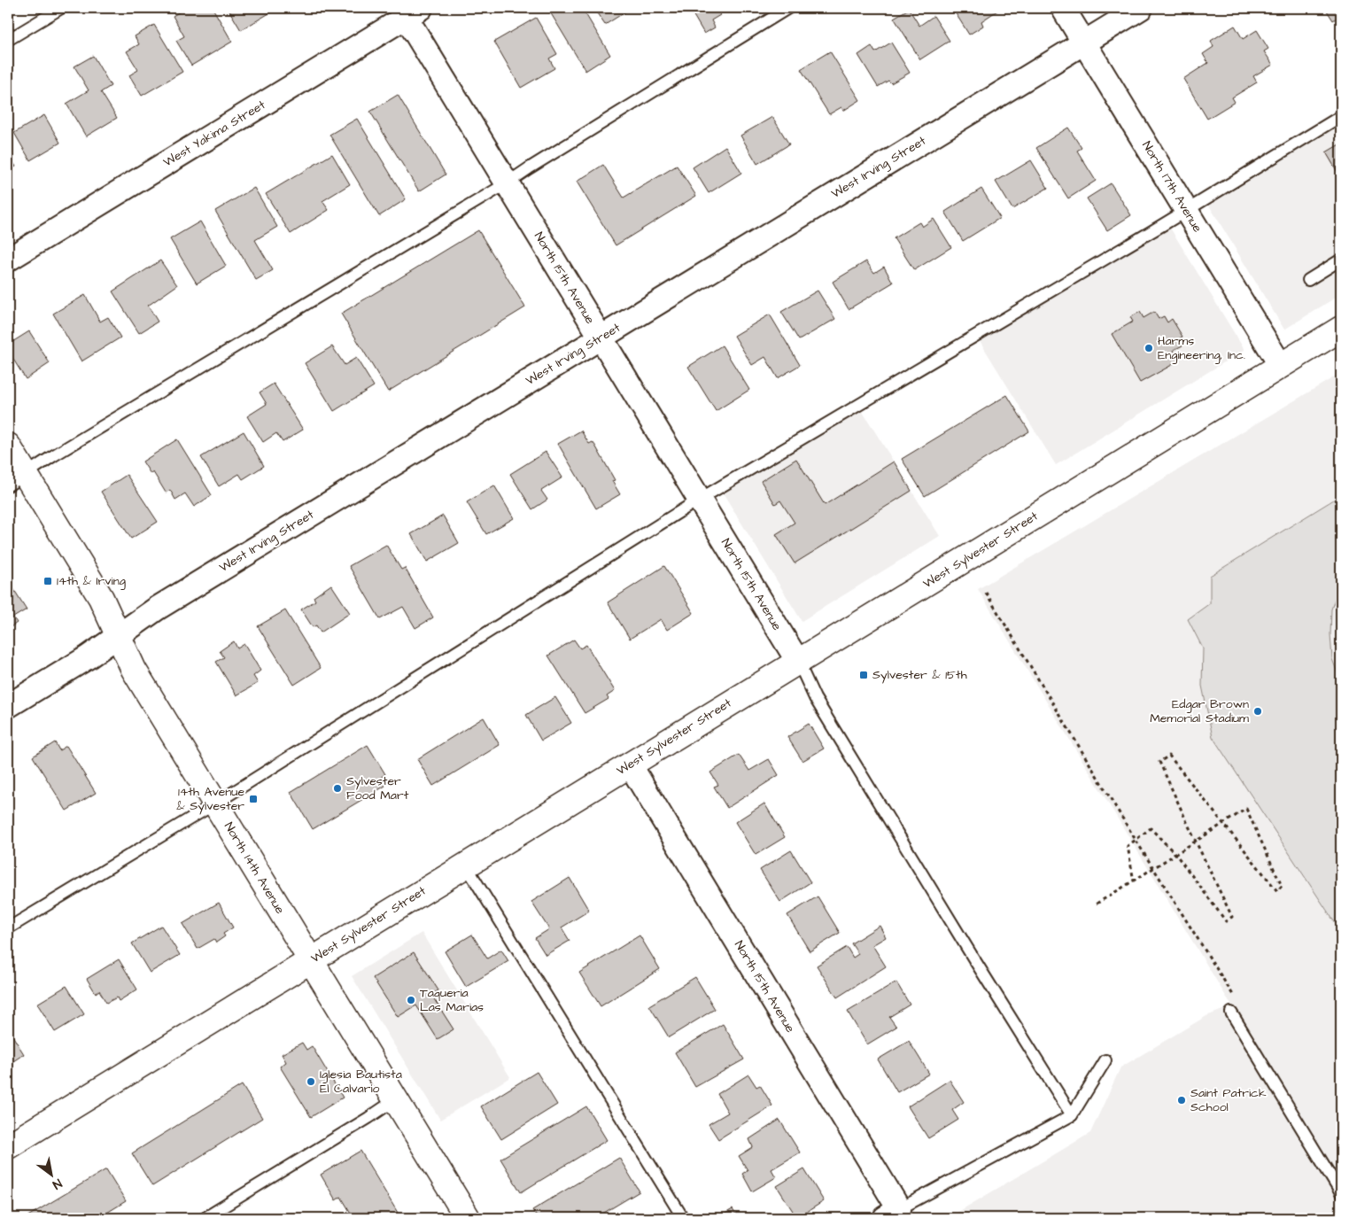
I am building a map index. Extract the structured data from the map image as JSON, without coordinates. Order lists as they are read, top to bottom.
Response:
{
  "streets": {
    "street": [
      "West Yakima Street",
      "West Irving Street",
      "North 17th Avenue",
      "North 15th Avenue",
      "West Sylvester Street",
      "North 14th Avenue"
    ]
  },
  "crossings": [
    ["West Yakima Street", "North 15th Avenue"],
    ["West Irving Street", "North 17th Avenue"],
    ["West Irving Street", "North 15th Avenue"],
    ["West Irving Street", "North 14th Avenue"],
    ["North 17th Avenue", "West Sylvester Street"],
    ["North 15th Avenue", "West Sylvester Street"],
    ["West Sylvester Street", "North 14th Avenue"]
  ],
  "places": {
    "other": [
      "Harms Engineering, Inc.",
      "Edgar Brown Memorial Stadium",
      "Sylvester Food Mart",
      "Taqueria Las Marias",
      "Iglesia Bautista El Calvario",
      "Saint Patrick School"
    ],
    "transit": ["14th & Irving", "Sylvester & 15th", "14th Avenue & Sylvester"]
  },
  "north": "bottom right"
}
